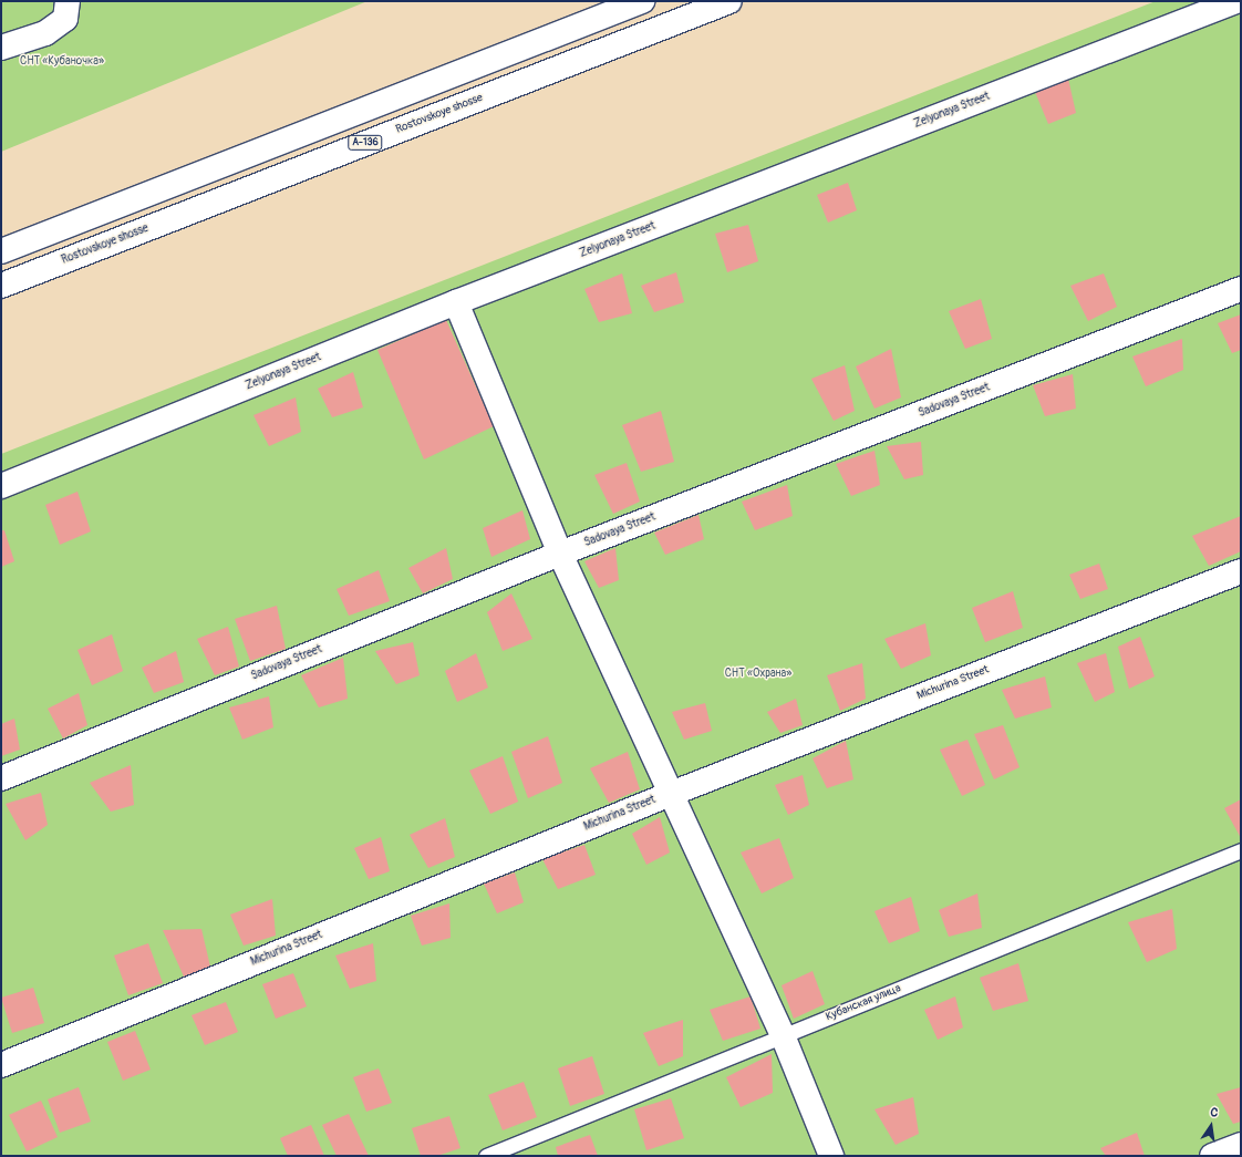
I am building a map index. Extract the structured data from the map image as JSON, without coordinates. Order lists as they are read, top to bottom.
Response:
{
  "streets": {
    "main road": [
      "Zelyonaya Street",
      "Rostovskoye shosse",
      "А-136",
      "Sadovaya Street",
      "Michurina Street"
    ],
    "lane": ["Кубанская улица"]
  },
  "parks": ["СНТ «Кубаночка»", "СНТ «Охрана»"],
  "north": "top"
}
